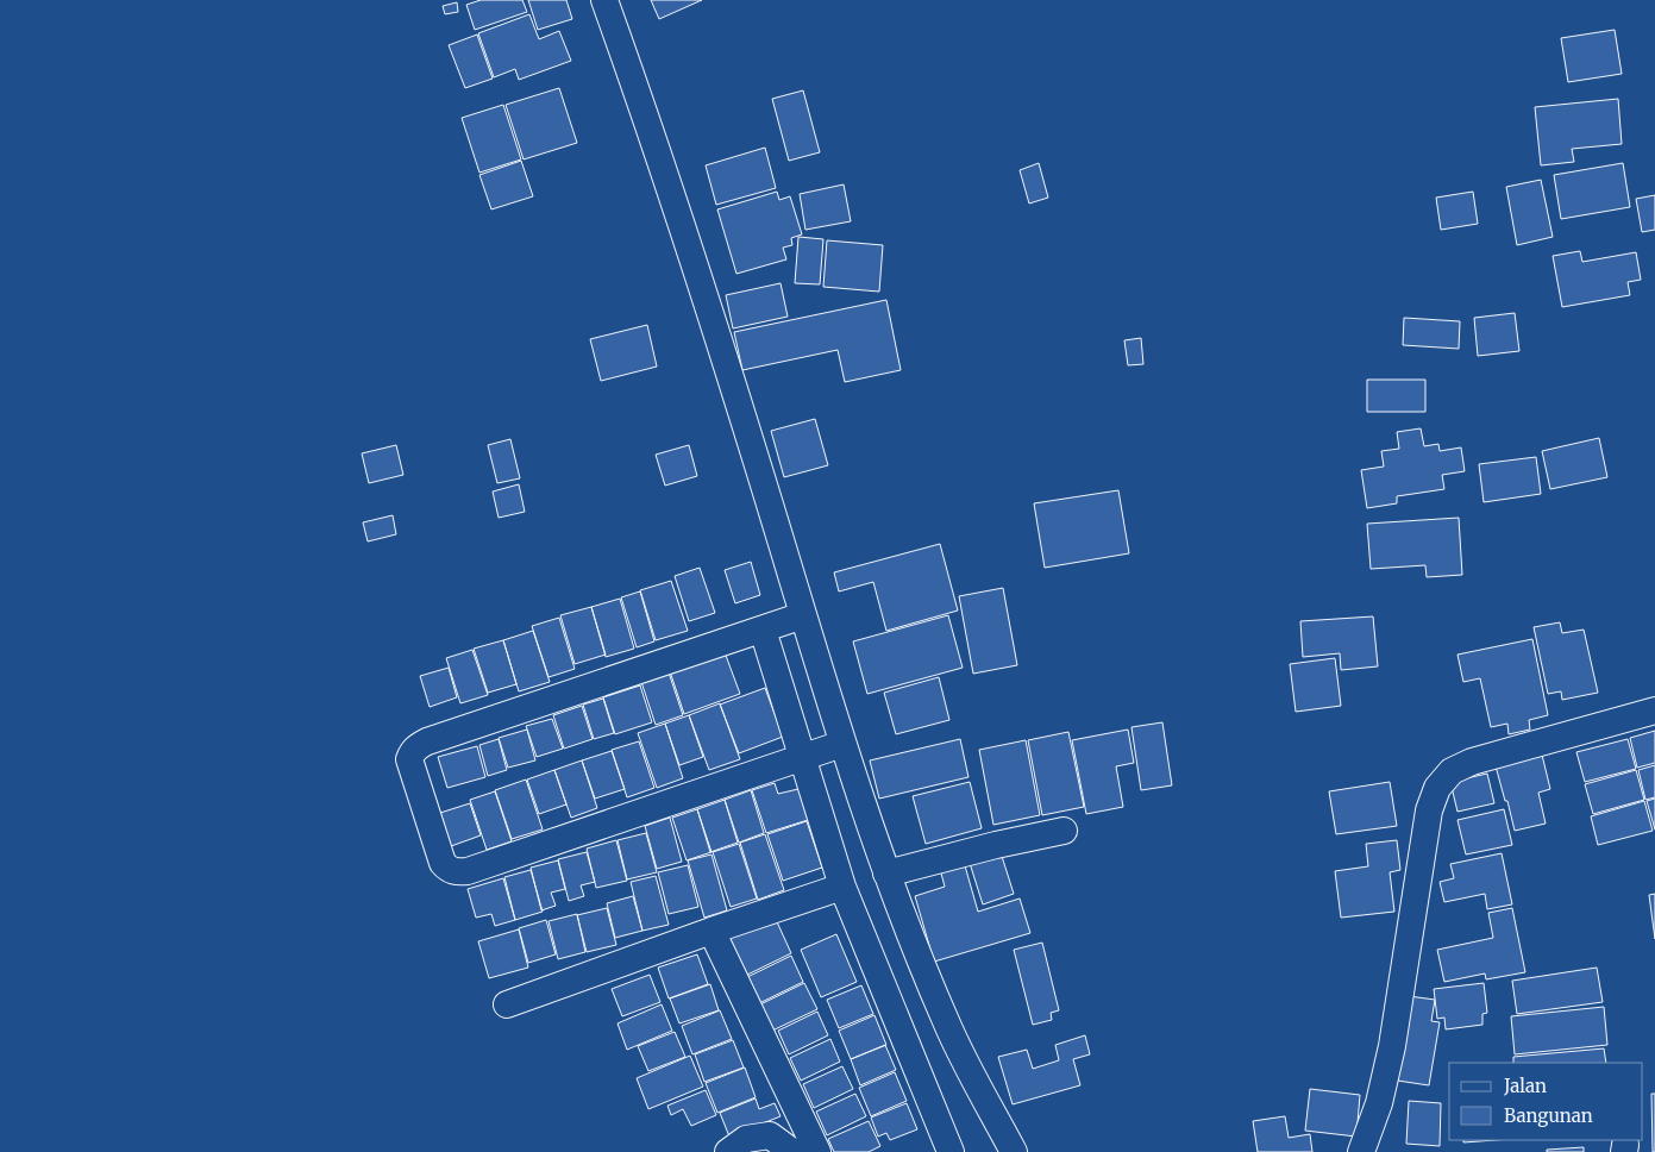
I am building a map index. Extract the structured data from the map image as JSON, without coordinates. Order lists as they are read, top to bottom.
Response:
{
  "legend": ["Jalan", "Bangunan"]
}
